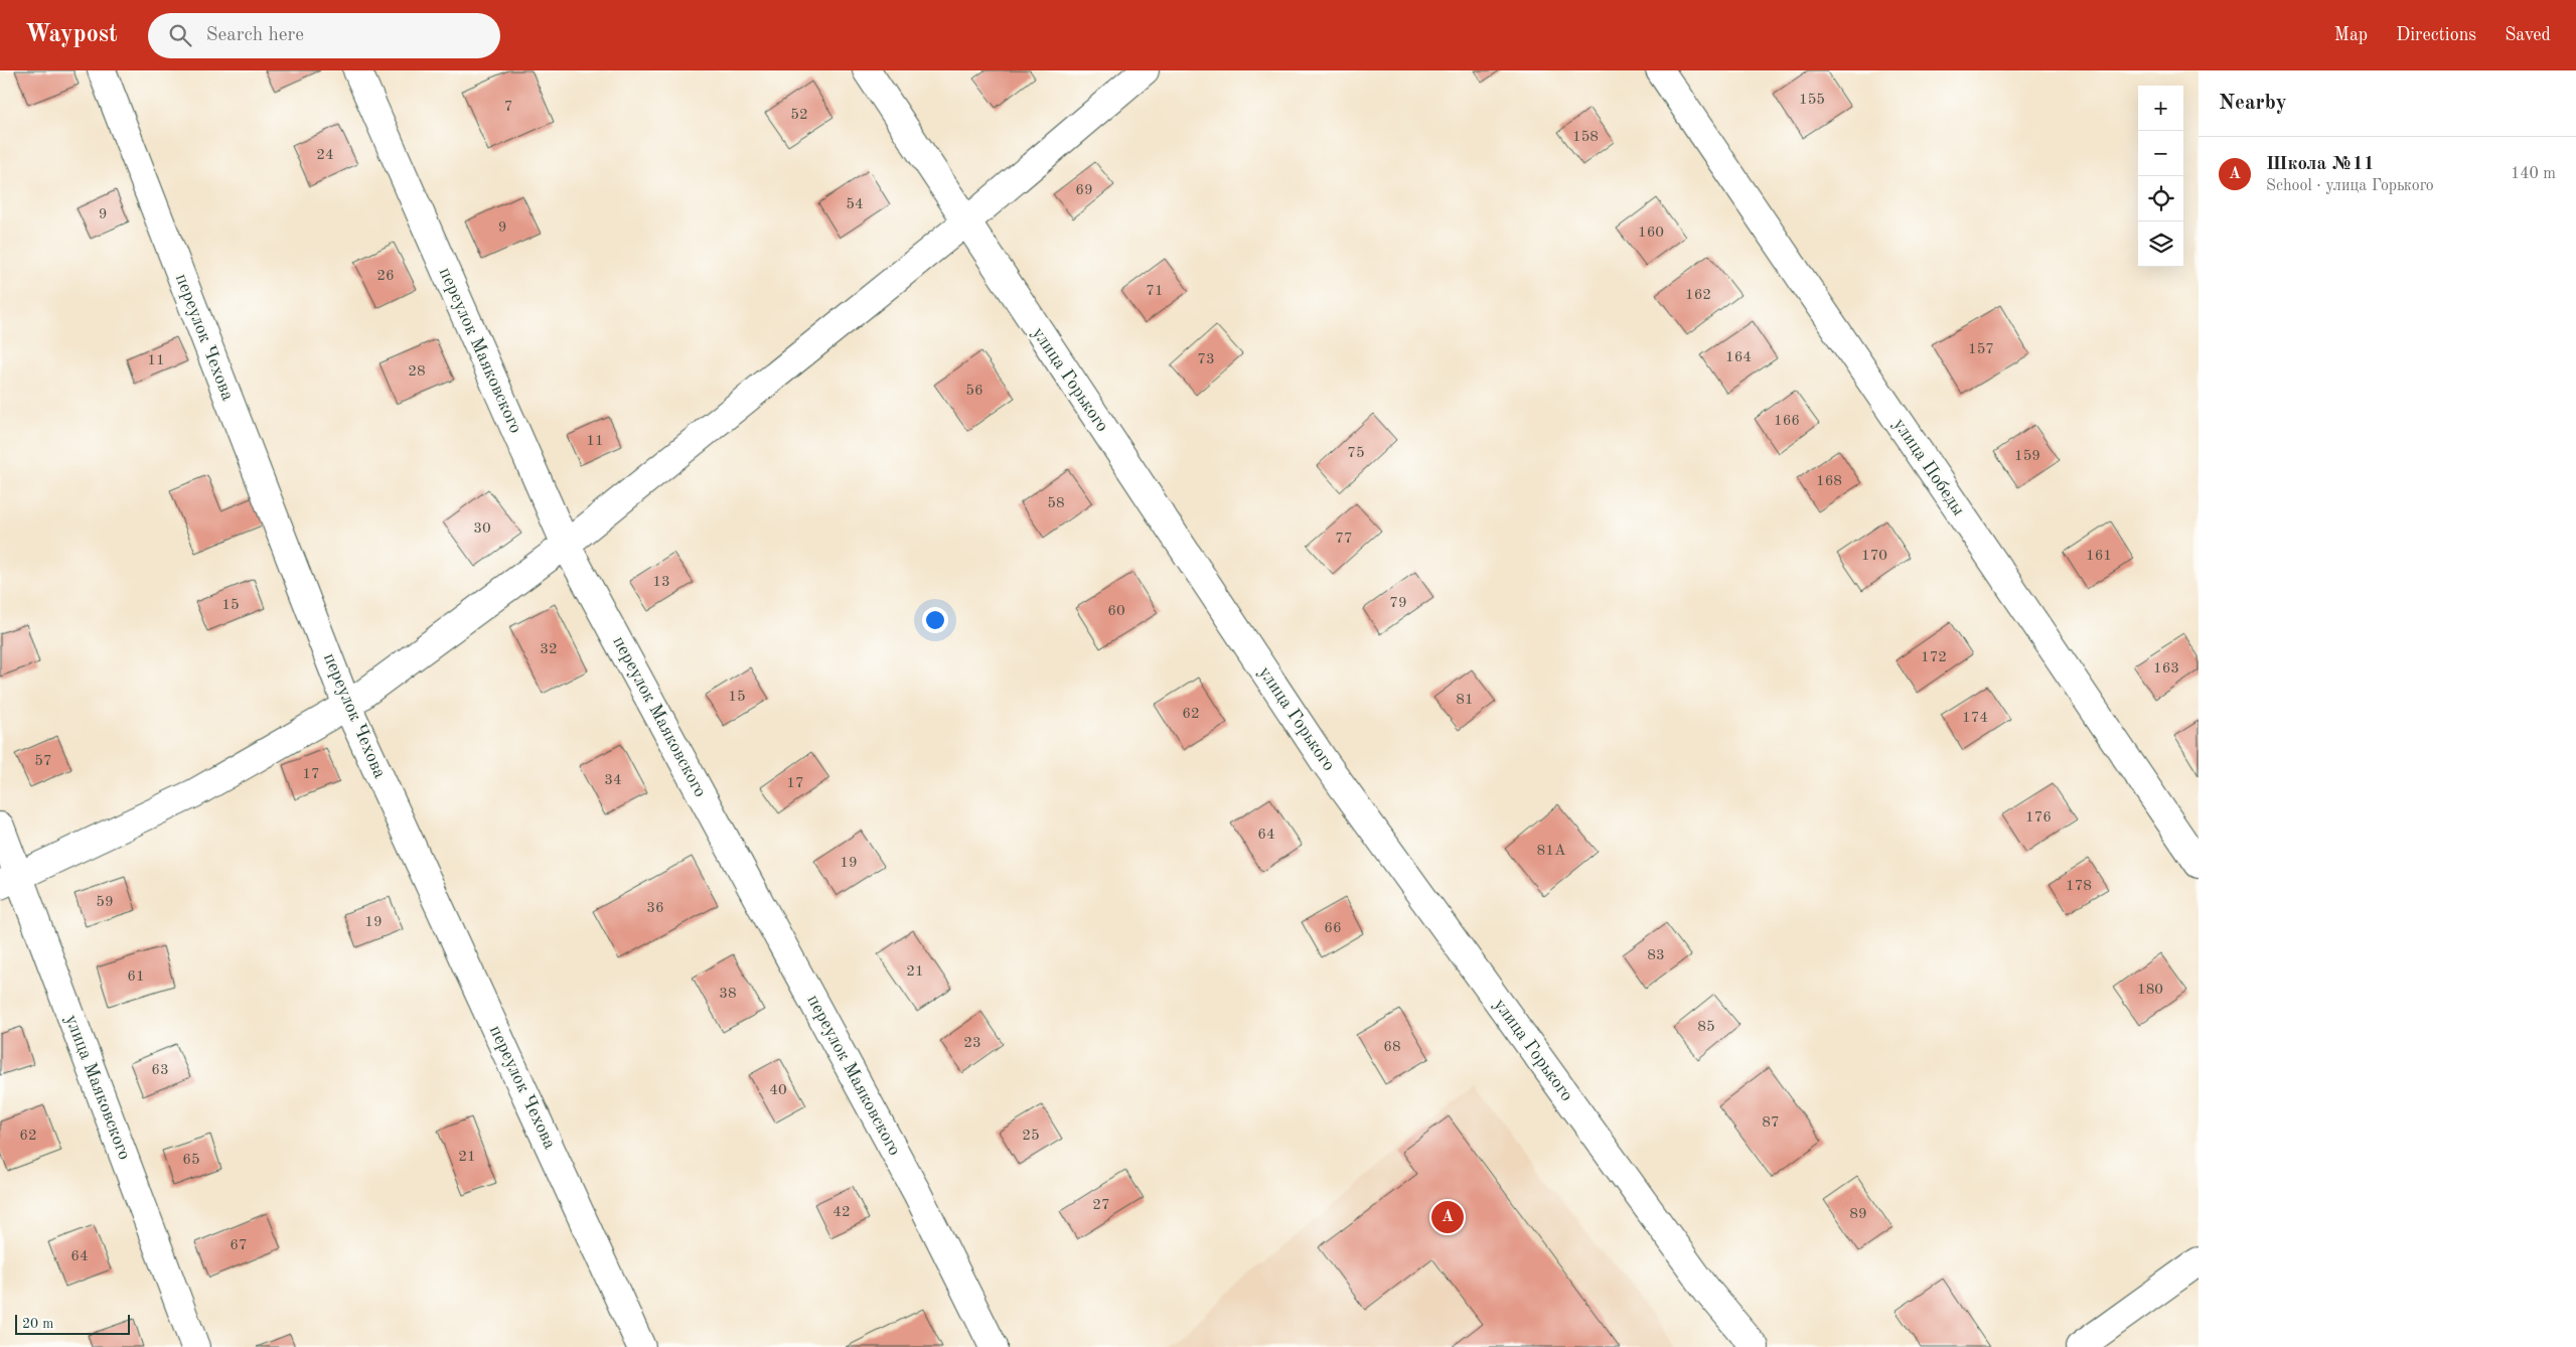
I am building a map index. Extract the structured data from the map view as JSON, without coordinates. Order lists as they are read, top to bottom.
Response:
{
  "streets": {
    "street": [
      "переулок Чехова",
      "переулок Маяковского",
      "улица Горького",
      "улица Победы",
      "улица Маяковского"
    ]
  },
  "house_numbers": [
    "155",
    "7",
    "52",
    "158",
    "24",
    "69",
    "54",
    "9",
    "9",
    "160",
    "26",
    "71",
    "162",
    "157",
    "164",
    "73",
    "11",
    "28",
    "56",
    "166",
    "11",
    "75",
    "159",
    "168",
    "58",
    "30",
    "77",
    "170",
    "161",
    "13",
    "79",
    "15",
    "60",
    "32",
    "172",
    "163",
    "15",
    "81",
    "62",
    "174",
    "57",
    "17",
    "34",
    "17",
    "176",
    "64",
    "81А",
    "19",
    "178",
    "59",
    "36",
    "19",
    "66",
    "83",
    "21",
    "61",
    "180",
    "38",
    "85",
    "23",
    "68",
    "63",
    "40",
    "87",
    "62",
    "25",
    "21",
    "65",
    "27",
    "42",
    "89",
    "67",
    "64"
  ],
  "scale_bar": "20 m",
  "page": {
    "header": "Waypost",
    "search": "Search here",
    "nav": ["Map", "Directions", "Saved"],
    "heading": "Nearby",
    "map_buttons": ["+", "−"],
    "list": [
      {
        "mark": "A",
        "name": "Школа №11",
        "note": "School · улица Горького",
        "value": "140 m"
      }
    ],
    "pins": "A",
    "scale": "20 m"
  }
}
